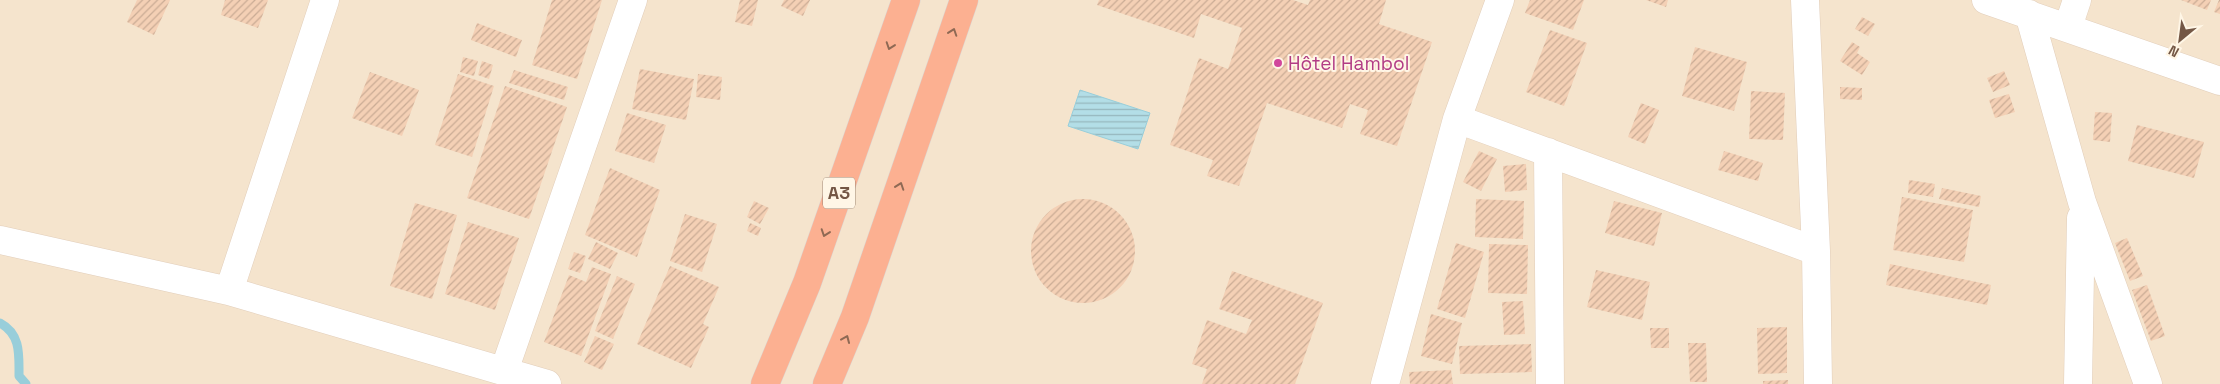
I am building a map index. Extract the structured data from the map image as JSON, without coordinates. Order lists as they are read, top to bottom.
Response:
{
  "streets": {
    "highway": ["A3"]
  },
  "places": ["Hôtel Hambol"],
  "north": "bottom left"
}
